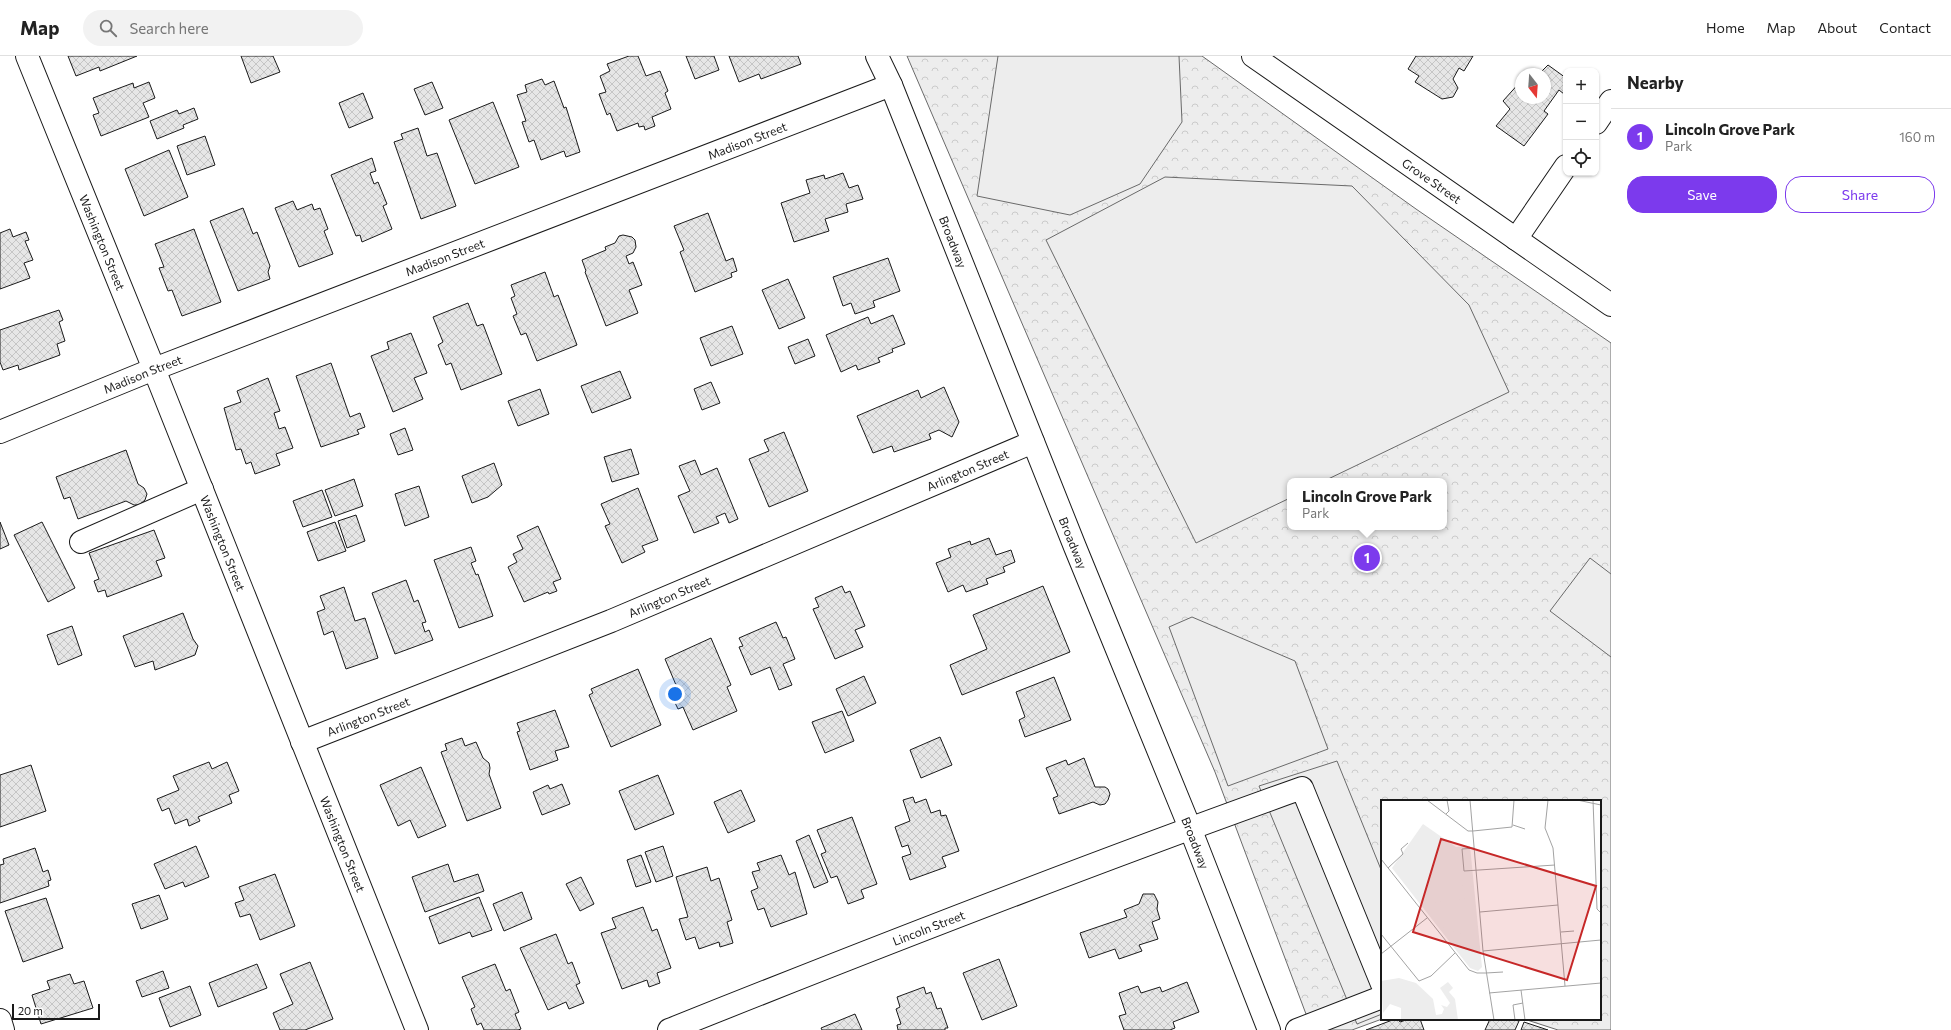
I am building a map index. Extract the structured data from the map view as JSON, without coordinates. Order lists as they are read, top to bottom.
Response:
{
  "streets": {
    "street": [
      "Madison Street",
      "Grove Street",
      "Washington Street",
      "Broadway",
      "Arlington Street",
      "Lincoln Street"
    ]
  },
  "crossings": [
    ["Madison Street", "Washington Street"],
    ["Madison Street", "Broadway"],
    ["Washington Street", "Arlington Street"],
    ["Broadway", "Arlington Street"],
    ["Broadway", "Lincoln Street"]
  ],
  "scale_bar": "20 m",
  "north": "bottom",
  "page": {
    "header": "Map",
    "search": "Search here",
    "nav": [
      "Home",
      "Map",
      "About",
      "Contact"
    ],
    "heading": "Nearby",
    "map_buttons": ["+", "−"],
    "list": [
      {
        "mark": "1",
        "name": "Lincoln Grove Park",
        "note": "Park",
        "value": "160 m"
      }
    ],
    "buttons": ["Save", "Share"],
    "popup": ["Lincoln Grove Park", "Park"],
    "pins": "1",
    "scale": "20 m"
  }
}
